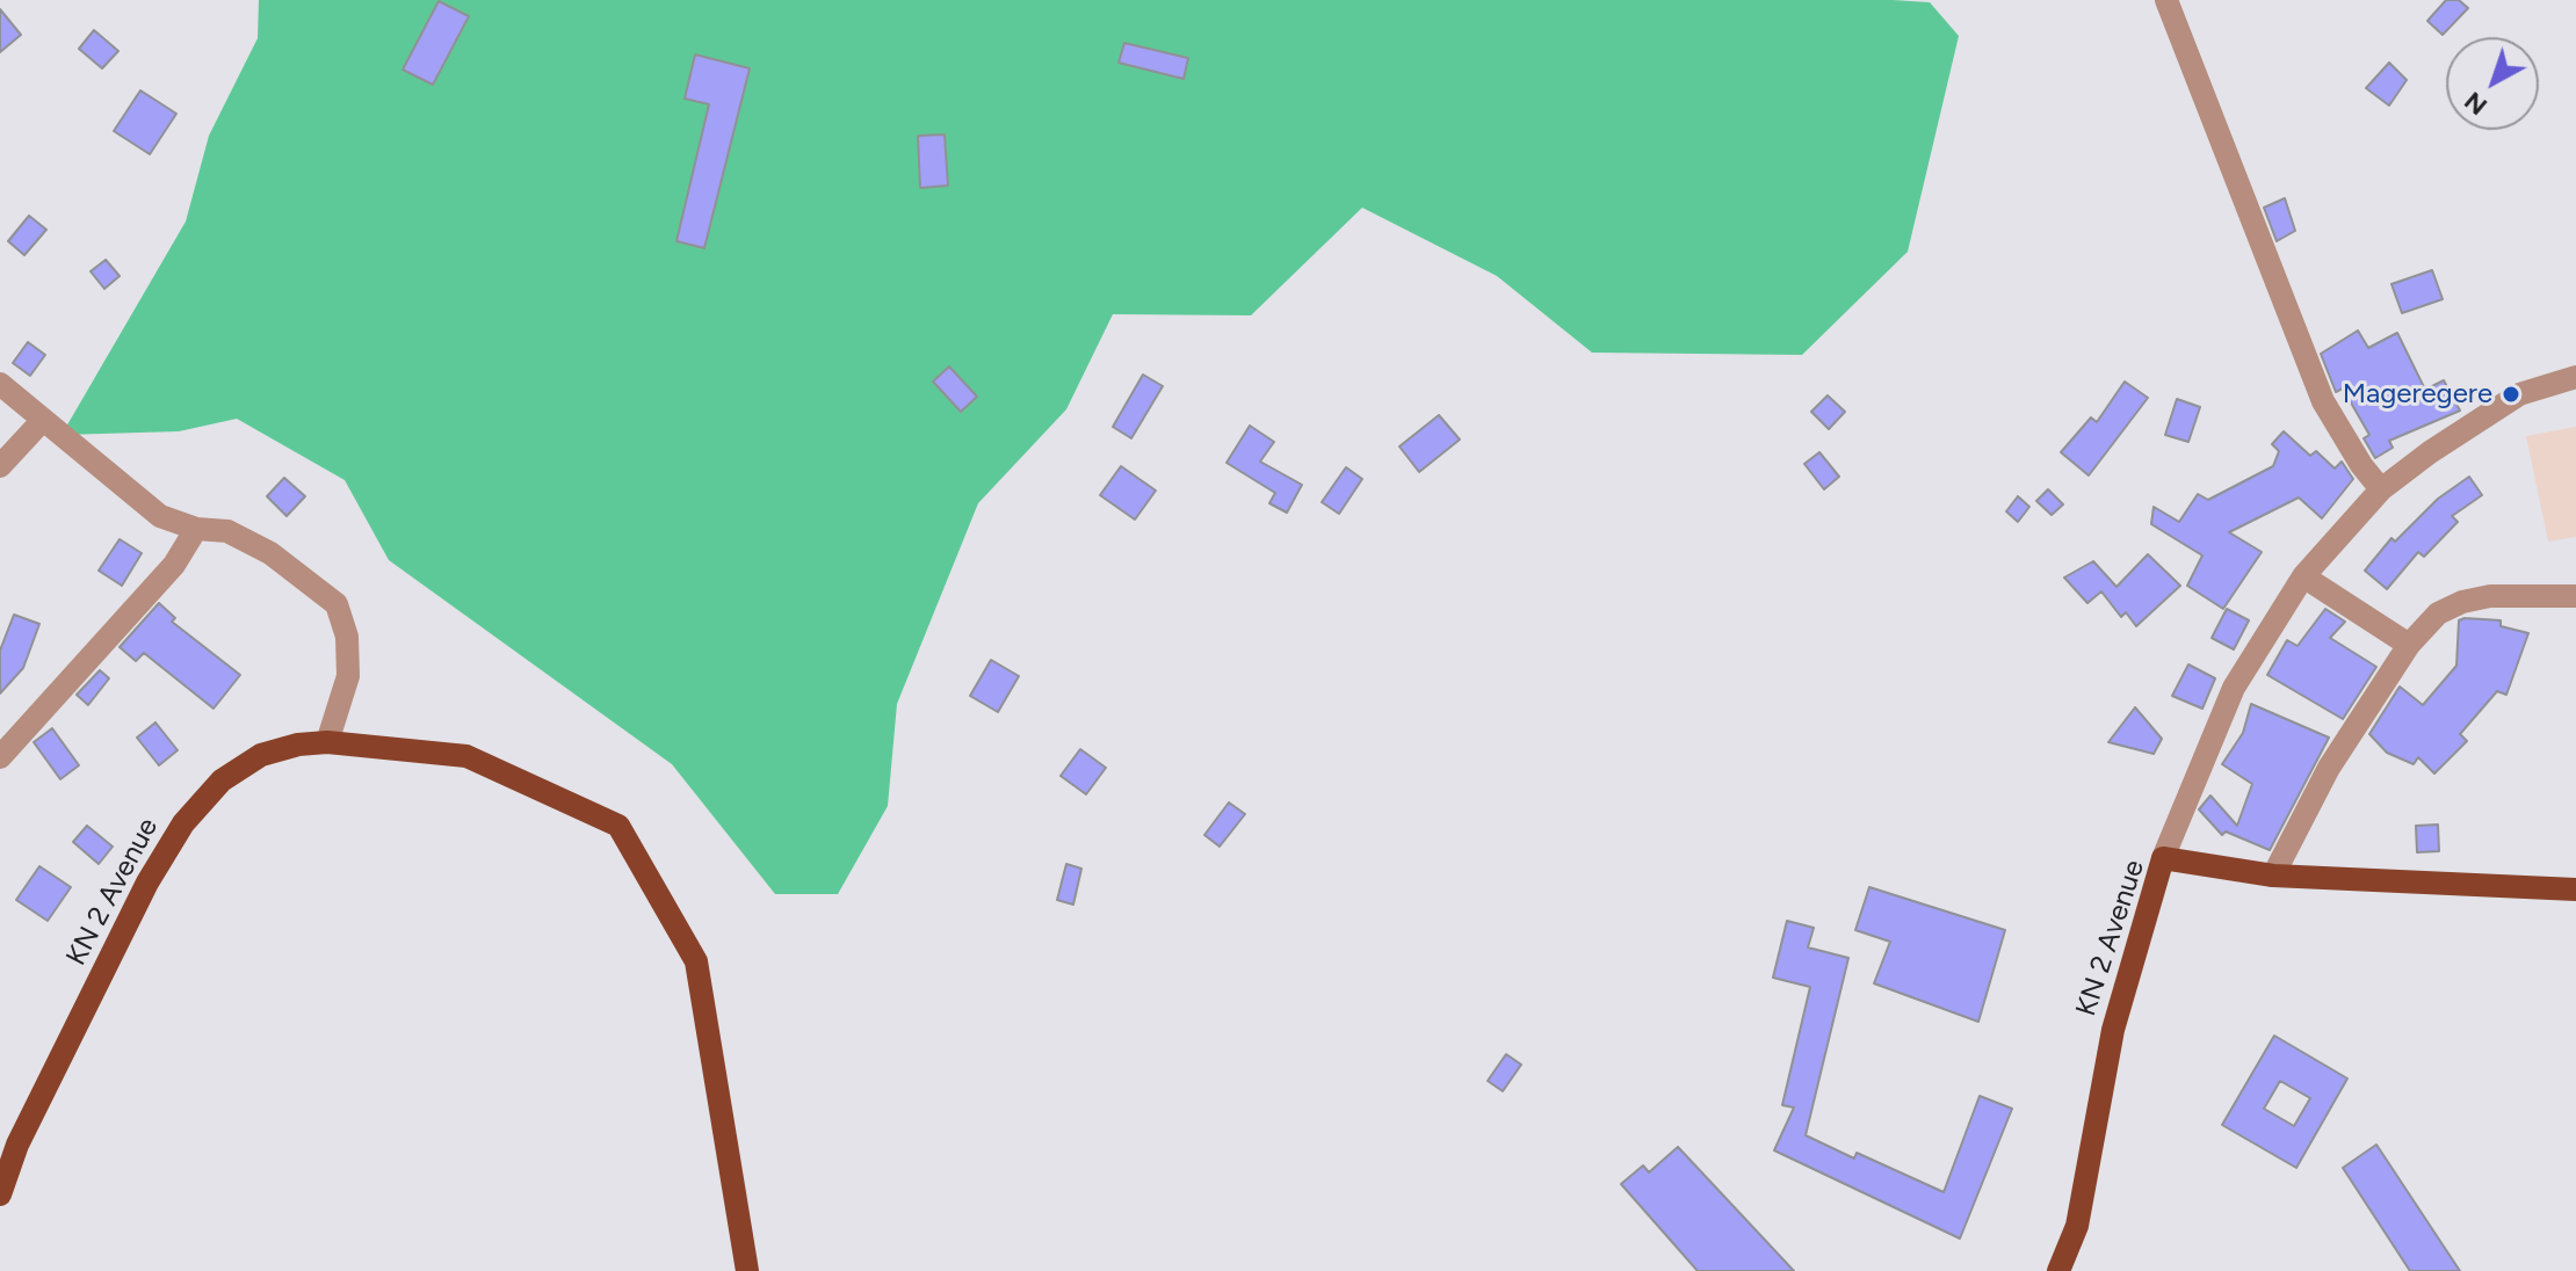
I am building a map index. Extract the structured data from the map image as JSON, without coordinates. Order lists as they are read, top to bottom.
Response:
{
  "streets": {
    "main road": ["KN 2 Avenue"]
  },
  "places": ["Mageregere"],
  "north": "bottom left"
}
